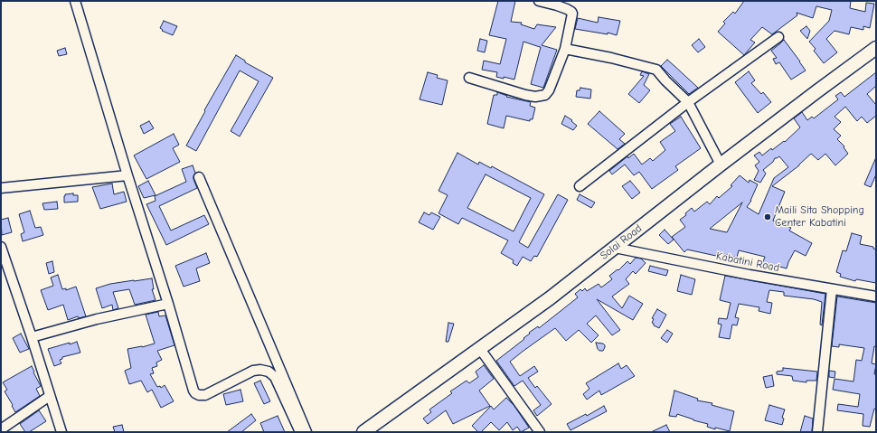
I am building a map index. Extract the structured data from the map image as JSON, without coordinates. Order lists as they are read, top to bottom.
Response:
{
  "streets": {
    "highway": ["Solai Road"],
    "street": ["Kabatini Road"]
  },
  "crossings": [
    ["Solai Road", "Kabatini Road"]
  ],
  "places": ["Maili Sita Shopping Center Kabatini"]
}
